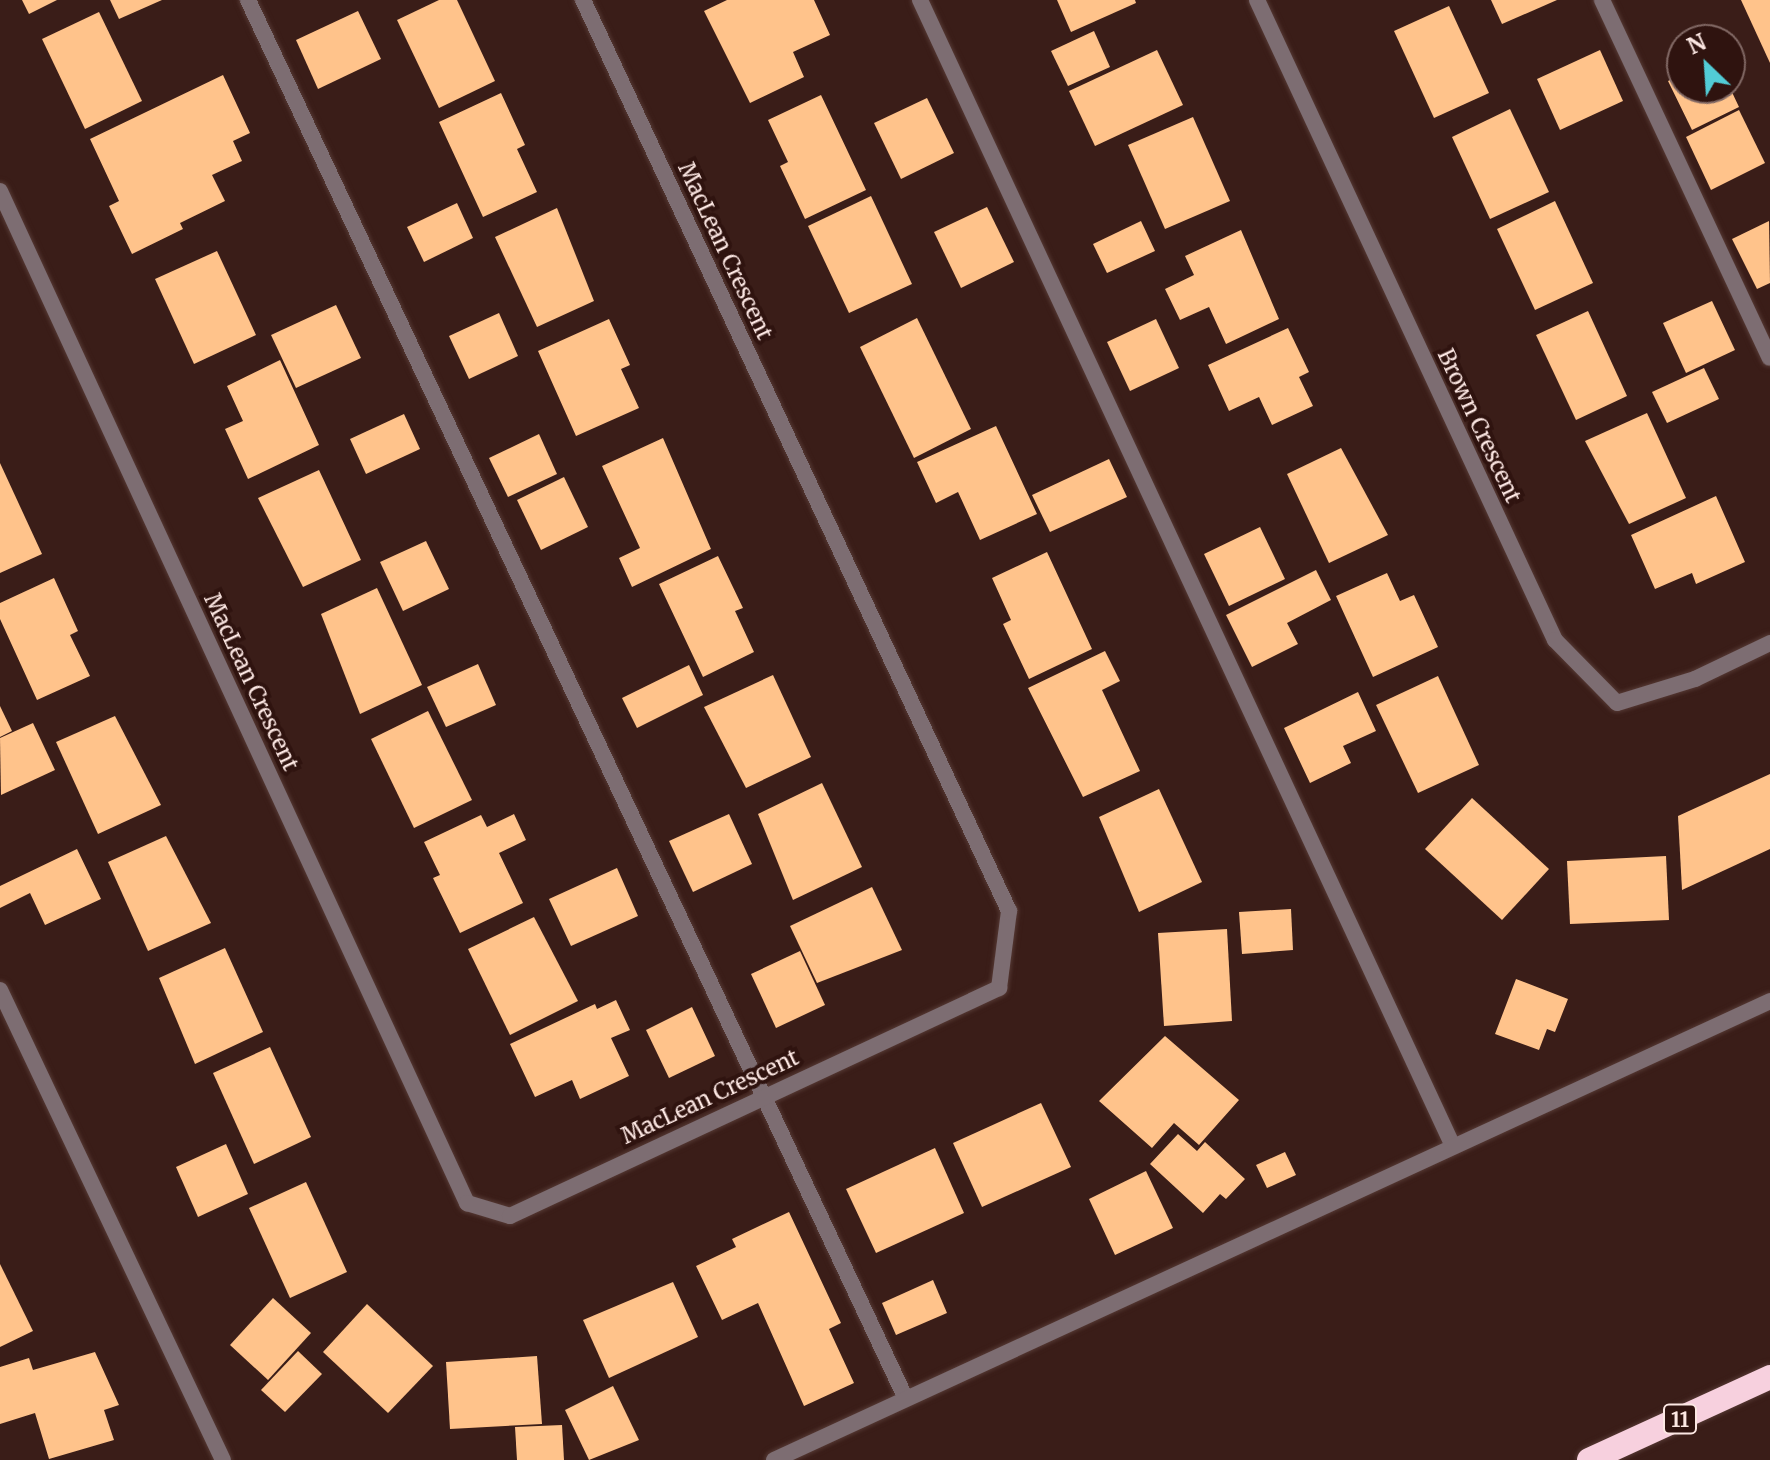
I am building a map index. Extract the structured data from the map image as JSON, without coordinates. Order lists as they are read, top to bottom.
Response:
{
  "streets": {
    "highway": ["11"],
    "street": ["MacLean Crescent", "Brown Crescent"]
  },
  "north": "top left"
}
